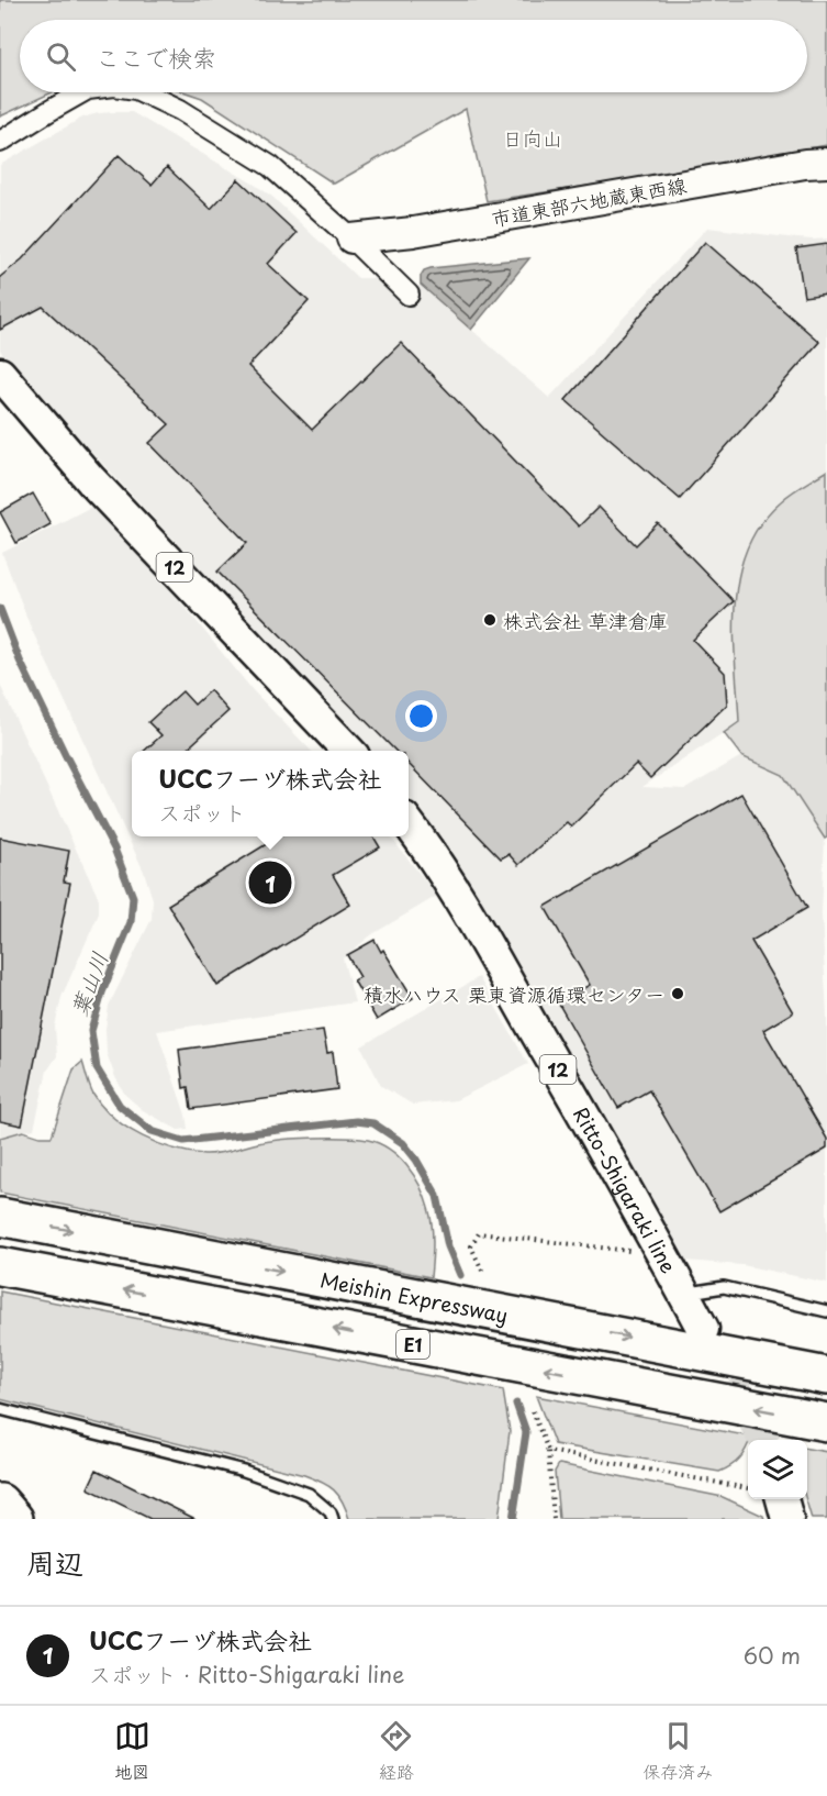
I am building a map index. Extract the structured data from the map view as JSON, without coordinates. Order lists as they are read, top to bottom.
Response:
{
  "streets": {
    "highway": ["Meishin Expressway", "E1"],
    "main road": ["12", "Ritto-Shigaraki line"],
    "street": ["市道東部六地蔵東西線"]
  },
  "water": ["葉山川"],
  "parks": ["日向山"],
  "places": ["株式会社 草津倉庫", "積水ハウス 栗東資源循環センター"],
  "page": {
    "search": "ここで検索",
    "popup": ["UCCフーヅ株式会社", "スポット"],
    "pins": "1",
    "heading": "周辺",
    "list": [
      {
        "mark": "1",
        "name": "UCCフーヅ株式会社",
        "note": "スポット · Ritto-Shigaraki line",
        "value": "60 m"
      }
    ],
    "nav": ["地図", "経路", "保存済み"]
  }
}
